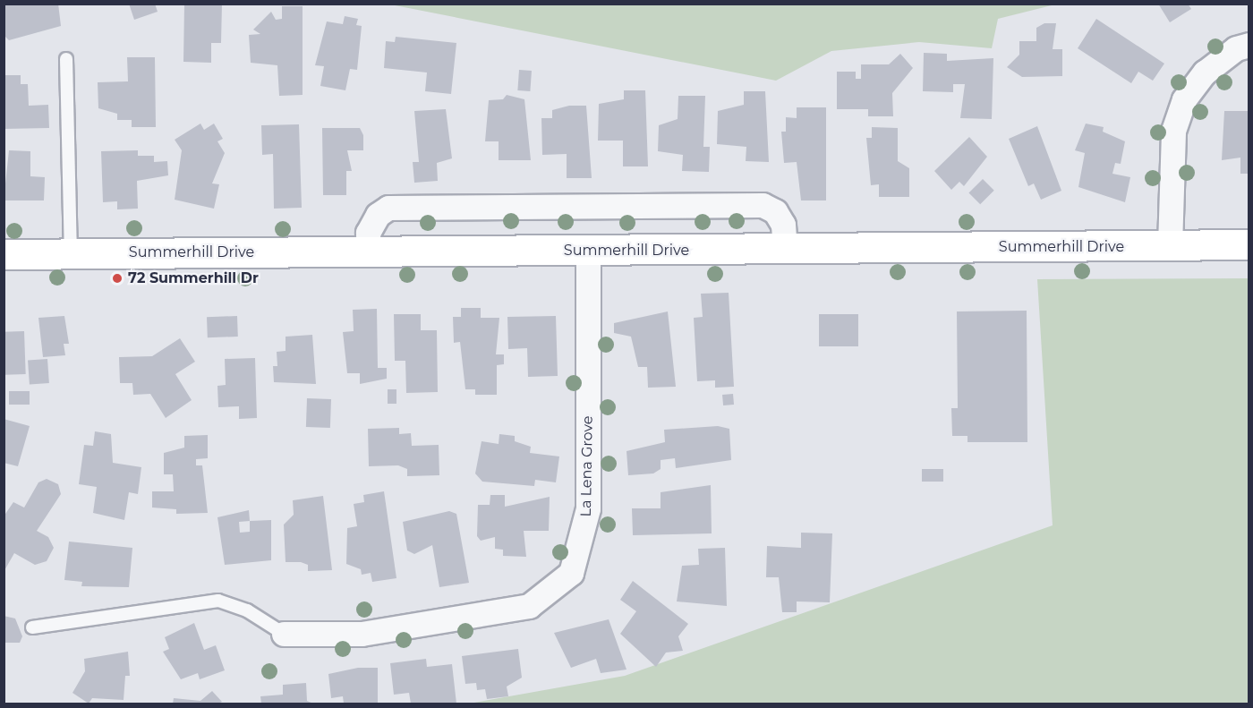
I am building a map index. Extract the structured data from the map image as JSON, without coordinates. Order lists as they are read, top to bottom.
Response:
{
  "streets": {
    "main road": ["Summerhill Drive"],
    "street": ["La Lena Grove"]
  },
  "crossings": [
    ["Summerhill Drive", "La Lena Grove"]
  ],
  "places": ["72 Summerhill Dr"]
}
